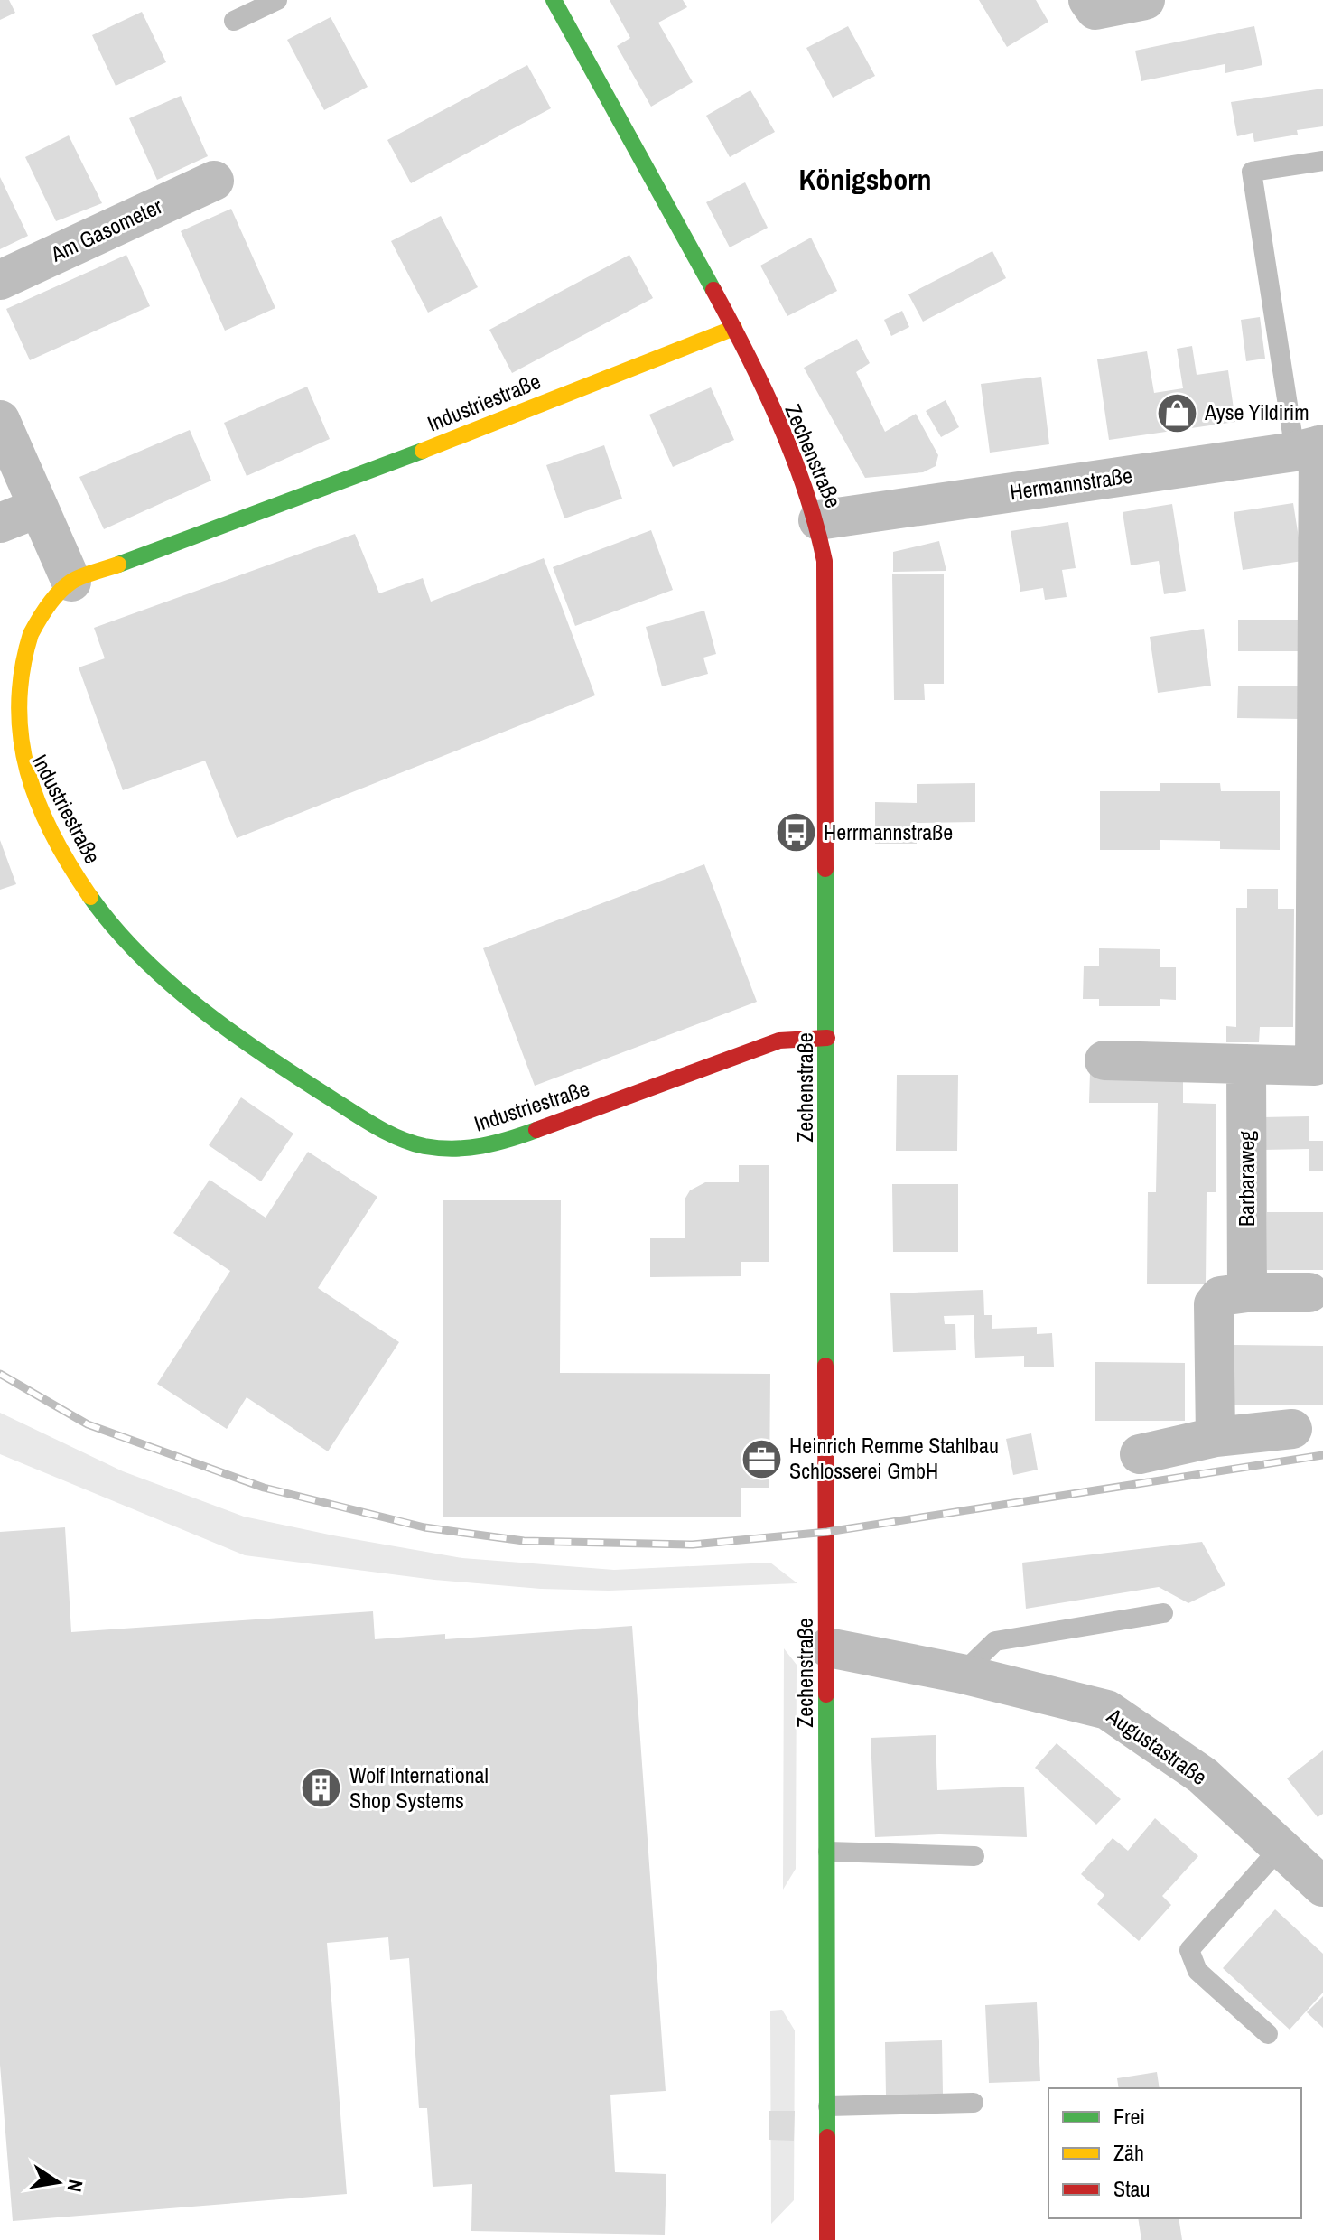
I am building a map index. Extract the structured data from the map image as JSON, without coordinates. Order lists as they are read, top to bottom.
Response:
{
  "streets": {
    "street": [
      "Am Gasometer",
      "Industriestraße",
      "Zechenstraße",
      "Hermannstraße",
      "Barbaraweg",
      "Augustastraße"
    ]
  },
  "crossings": [
    ["Industriestraße", "Zechenstraße"],
    ["Zechenstraße", "Hermannstraße"],
    ["Zechenstraße", "Augustastraße"]
  ],
  "districts": ["Königsborn"],
  "places": {
    "shop": ["Ayse Yildirim"],
    "bus stop": ["Herrmannstraße"],
    "office": ["Heinrich Remme Stahlbau Schlosserei GmbH"],
    "building": ["Wolf International Shop Systems"]
  },
  "legend": ["Frei", "Zäh", "Stau"],
  "north": "right"
}
